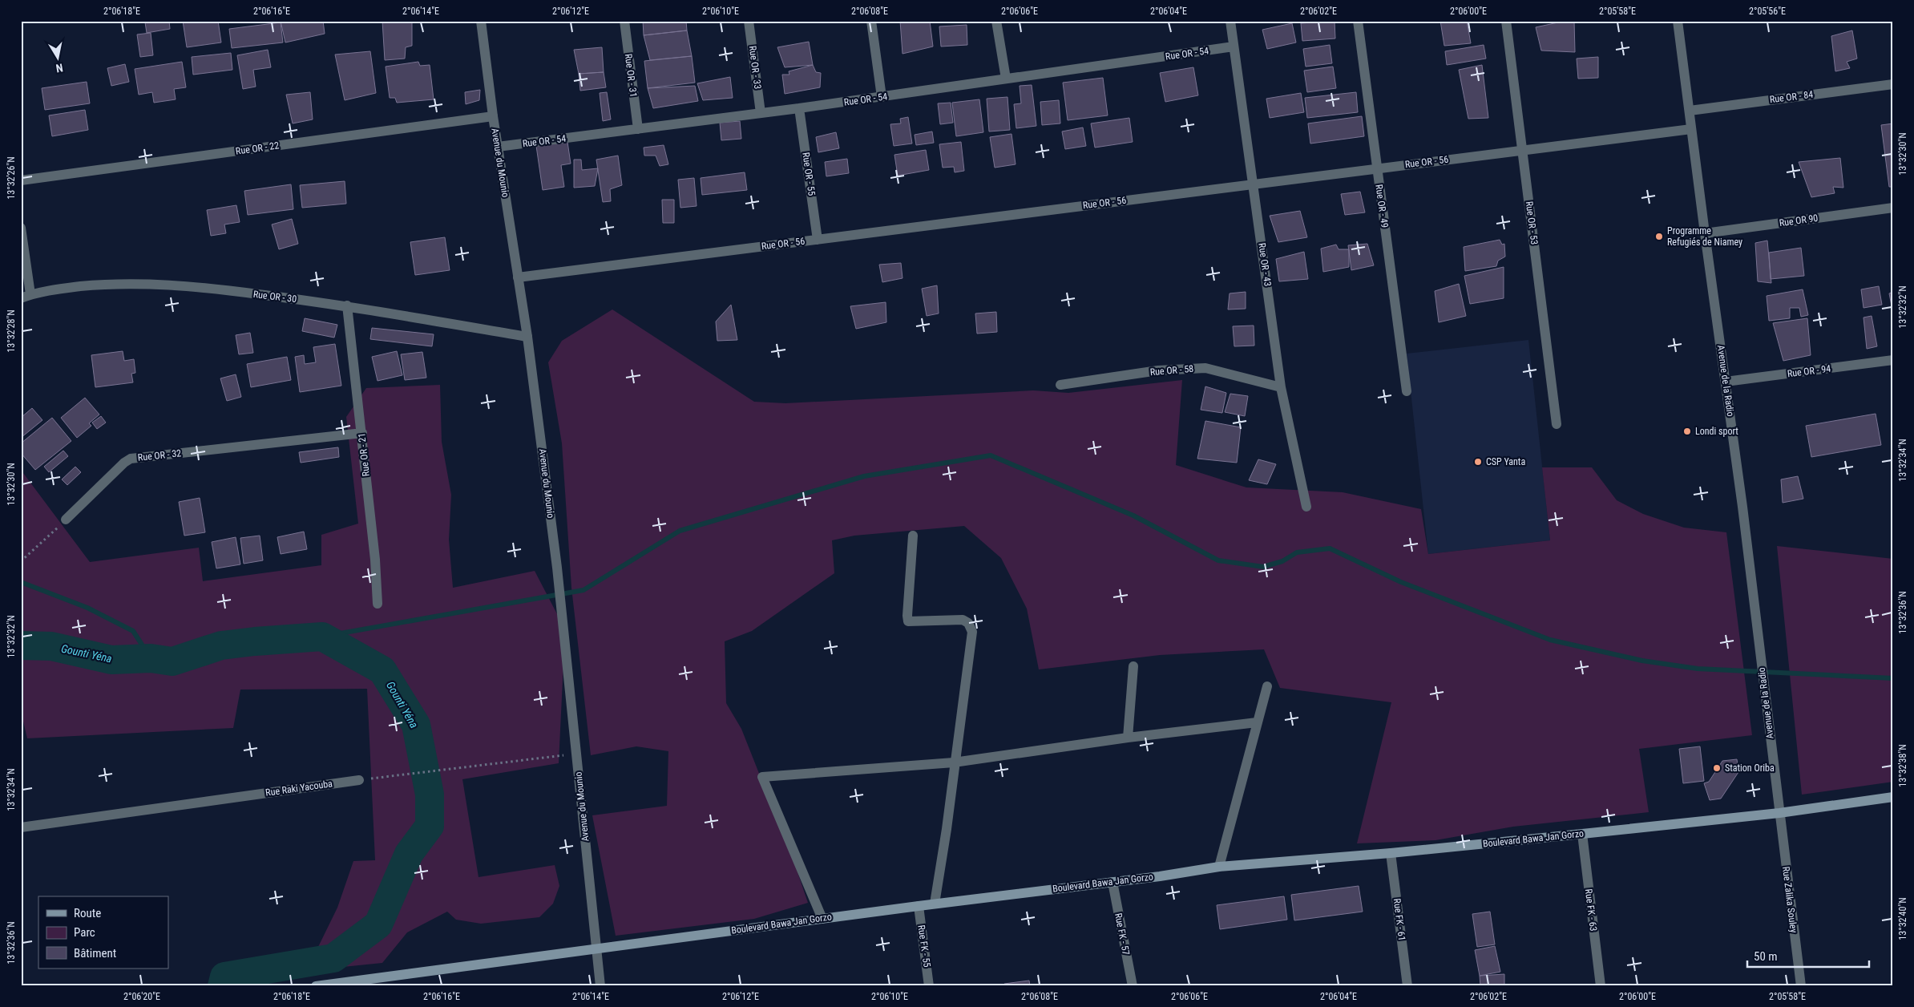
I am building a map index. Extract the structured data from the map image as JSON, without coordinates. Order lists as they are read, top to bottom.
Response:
{
  "streets": {
    "main road": ["Boulevard Bawa Jan Gorzo"],
    "street": [
      "Rue OR - 54",
      "Rue OR - 33",
      "Rue OR - 31",
      "Rue OR - 84",
      "Rue OR - 22",
      "Rue OR - 56",
      "Avenue du Mounio",
      "Rue OR - 55",
      "Rue OR - 49",
      "Rue OR 90",
      "Rue OR - 53",
      "Rue OR - 43",
      "Rue OR - 30",
      "Rue OR - 58",
      "Rue OR - 94",
      "Avenue de la Radio",
      "Rue OR - 21",
      "Rue OR - 32",
      "Rue Raki Yacouba",
      "Rue Zalika Souley",
      "Rue FK - 63",
      "Rue FK - 61",
      "Rue FK - 57",
      "Rue FK - 55"
    ]
  },
  "crossings": [
    ["Rue OR - 54", "Rue OR - 33"],
    ["Rue OR - 54", "Rue OR - 31"],
    ["Rue OR - 54", "Avenue du Mounio"],
    ["Rue OR - 54", "Rue OR - 55"],
    ["Rue OR - 54", "Rue OR - 43"],
    ["Rue OR - 84", "Avenue de la Radio"],
    ["Rue OR - 22", "Avenue du Mounio"],
    ["Rue OR - 56", "Avenue du Mounio"],
    ["Rue OR - 56", "Rue OR - 55"],
    ["Rue OR - 56", "Rue OR - 49"],
    ["Rue OR - 56", "Rue OR - 53"],
    ["Rue OR - 56", "Rue OR - 43"],
    ["Rue OR - 56", "Avenue de la Radio"],
    ["Avenue du Mounio", "Rue OR - 30"],
    ["Avenue du Mounio", "Boulevard Bawa Jan Gorzo"],
    ["Rue OR 90", "Avenue de la Radio"],
    ["Rue OR - 43", "Rue OR - 58"],
    ["Rue OR - 30", "Rue OR - 21"],
    ["Rue OR - 94", "Avenue de la Radio"],
    ["Avenue de la Radio", "Boulevard Bawa Jan Gorzo"],
    ["Avenue de la Radio", "Rue Zalika Souley"],
    ["Rue OR - 21", "Rue OR - 32"],
    ["Boulevard Bawa Jan Gorzo", "Rue Zalika Souley"],
    ["Boulevard Bawa Jan Gorzo", "Rue FK - 63"],
    ["Boulevard Bawa Jan Gorzo", "Rue FK - 61"],
    ["Boulevard Bawa Jan Gorzo", "Rue FK - 57"],
    ["Boulevard Bawa Jan Gorzo", "Rue FK - 55"]
  ],
  "water": ["Gounti Yéna"],
  "places": [
    "Programme Refugiés de Niamey",
    "Londi sport",
    "CSP Yanta",
    "Station Oriba"
  ],
  "legend": ["Route", "Parc", "Bâtiment"],
  "scale_bar": "50 m",
  "north": "bottom",
  "coordinates": [
    "2°06'18\"E",
    "2°06'16\"E",
    "2°06'14\"E",
    "2°06'12\"E",
    "2°06'10\"E",
    "2°06'08\"E",
    "2°06'06\"E",
    "2°06'04\"E",
    "2°06'02\"E",
    "2°06'00\"E",
    "2°05'58\"E",
    "2°05'56\"E",
    "13°32'30\"N",
    "13°32'26\"N",
    "13°32'32\"N",
    "13°32'28\"N",
    "13°32'34\"N",
    "13°32'36\"N",
    "13°32'38\"N",
    "13°32'40\"N",
    "2°06'20\"E"
  ]
}
